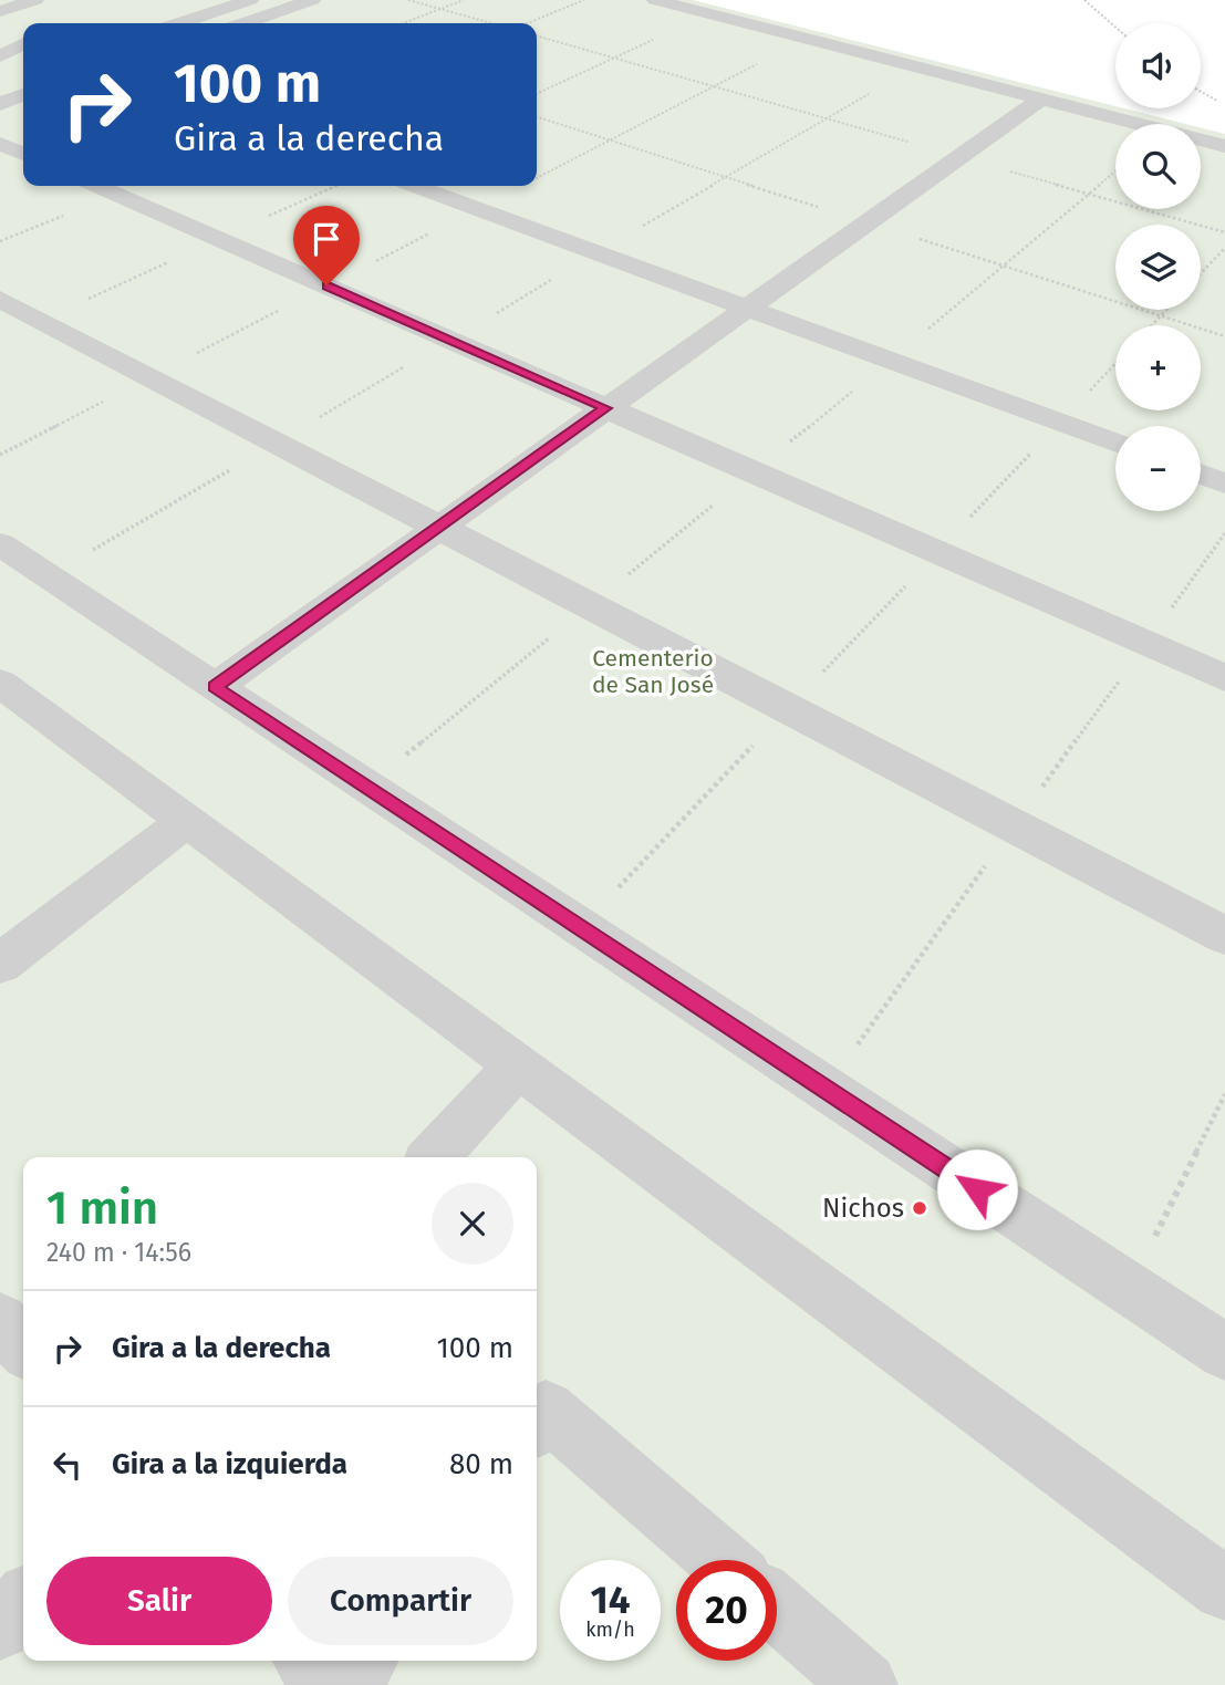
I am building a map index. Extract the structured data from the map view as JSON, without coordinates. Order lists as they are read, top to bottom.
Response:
{
  "parks": ["Cementerio de San José"],
  "places": ["Nichos"],
  "page": {
    "map_buttons": ["+", "−"],
    "turn": ["100 m", "Gira a la derecha"],
    "heading": ["1 min", "240 m · 14:56"],
    "list": [
      {
        "name": "Gira a la derecha",
        "value": "100 m"
      },
      {
        "name": "Gira a la izquierda",
        "value": "80 m"
      }
    ],
    "buttons": ["Salir", "Compartir"],
    "speed": "14 km/h",
    "limit": "20"
  }
}
